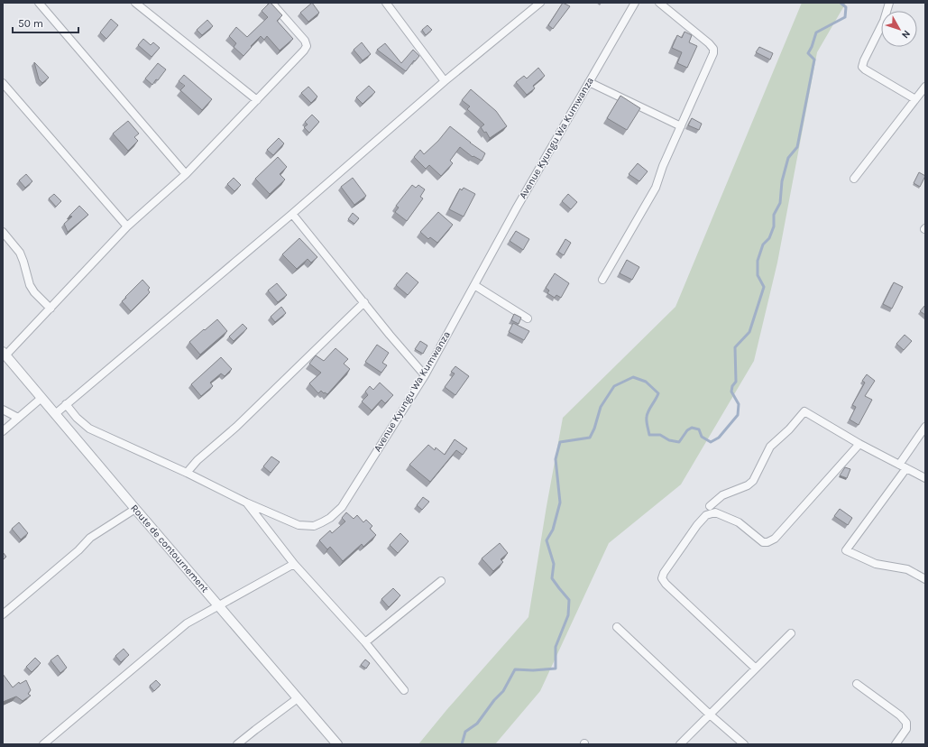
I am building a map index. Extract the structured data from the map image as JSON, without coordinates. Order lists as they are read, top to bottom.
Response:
{
  "streets": {
    "street": ["Avenue Kyungu Wa Kumwanza", "Route de contournement"]
  },
  "scale_bar": "50 m",
  "north": "bottom right"
}
